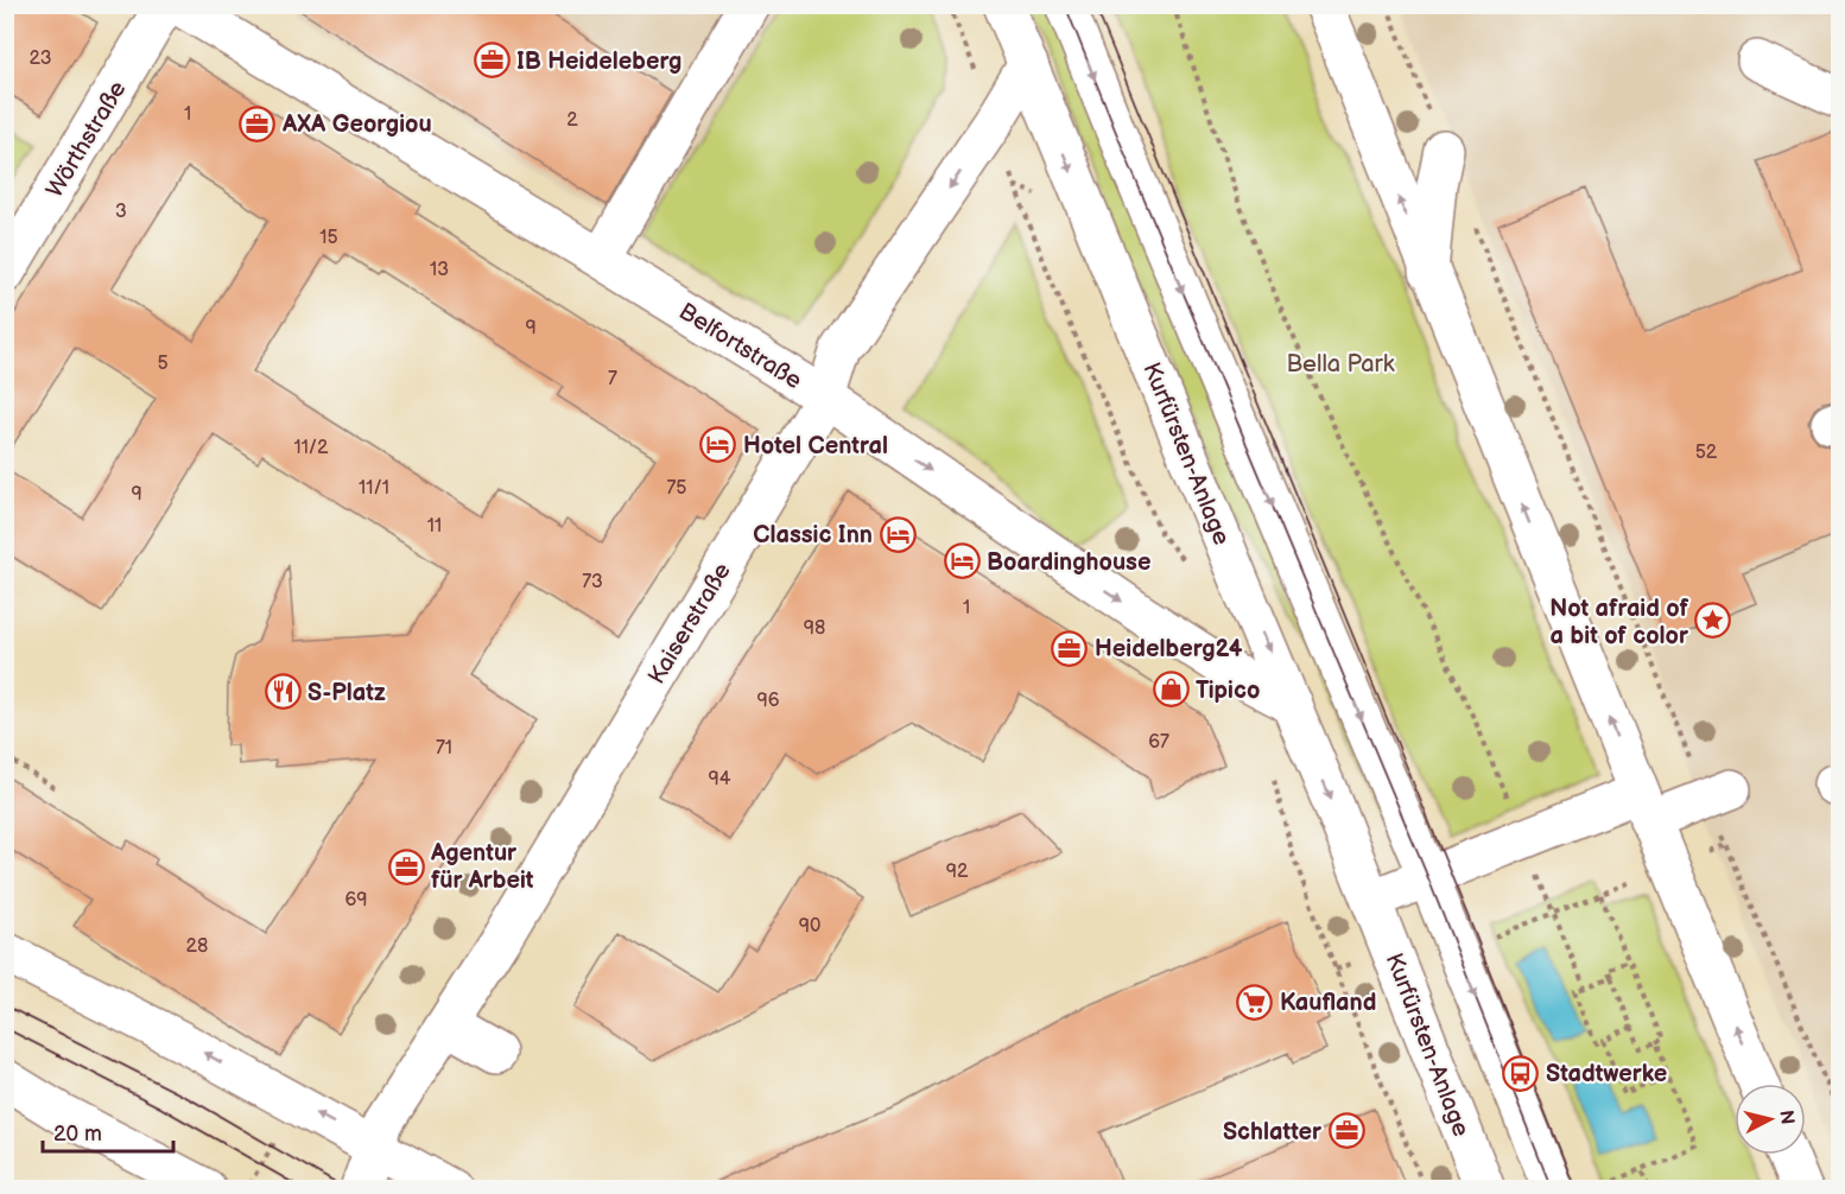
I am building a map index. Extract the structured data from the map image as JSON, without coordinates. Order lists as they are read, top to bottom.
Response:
{
  "streets": {
    "street": [
      "Wörthstraße",
      "Belfortstraße",
      "Kurfürsten-Anlage",
      "Kaiserstraße"
    ]
  },
  "crossings": [
    ["Belfortstraße", "Kurfürsten-Anlage"],
    ["Belfortstraße", "Kaiserstraße"],
    ["Kurfürsten-Anlage", "Kaiserstraße"]
  ],
  "one_way": ["Belfortstraße"],
  "parks": ["Bella Park"],
  "places": {
    "office": [
      "IB Heideleberg",
      "AXA Georgiou",
      "Heidelberg24",
      "Agentur für Arbeit",
      "Schlatter"
    ],
    "hotel": ["Hotel Central", "Classic Inn", "Boardinghouse"],
    "place": ["Not afraid of a bit of color"],
    "shop": ["Tipico"],
    "restaurant": ["S-Platz"],
    "supermarket": ["Kaufland"],
    "bus stop": ["Stadtwerke"]
  },
  "house_numbers": [
    "23",
    "1",
    "2",
    "3",
    "15",
    "13",
    "9",
    "5",
    "7",
    "11/2",
    "52",
    "11/1",
    "75",
    "9",
    "11",
    "73",
    "1",
    "98",
    "96",
    "67",
    "71",
    "94",
    "92",
    "69",
    "90",
    "28"
  ],
  "scale_bar": "20 m",
  "north": "right"
}
